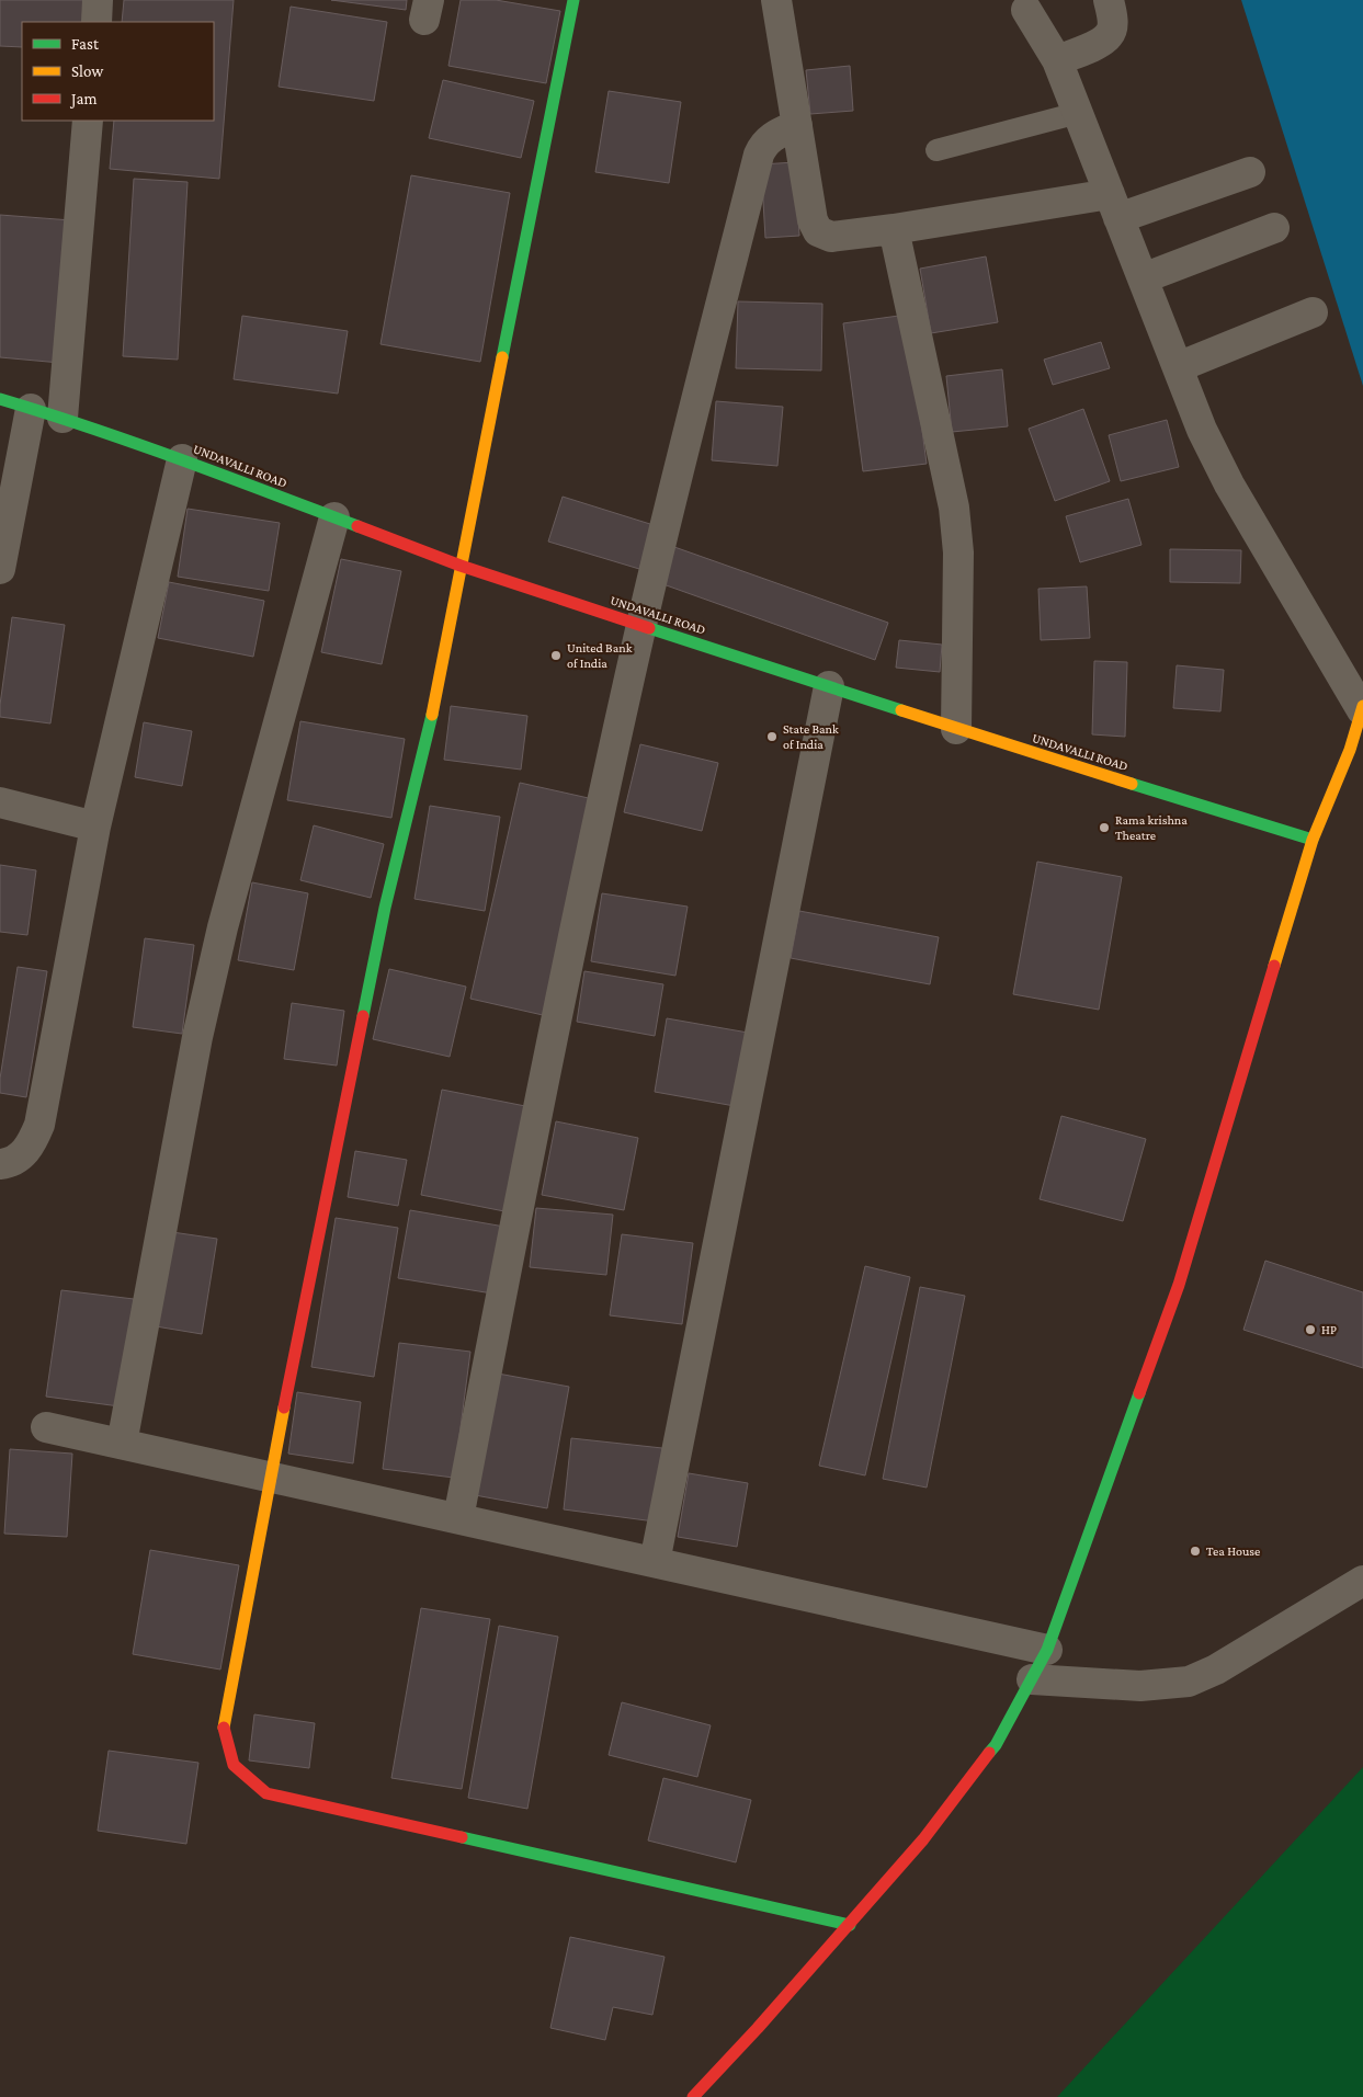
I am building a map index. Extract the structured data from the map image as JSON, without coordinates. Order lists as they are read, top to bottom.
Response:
{
  "streets": {
    "main road": ["UNDAVALLI ROAD"]
  },
  "places": [
    "United Bank of India",
    "State Bank of India",
    "Rama krishna Theatre",
    "HP",
    "Tea House"
  ],
  "legend": ["Fast", "Slow", "Jam"]
}
